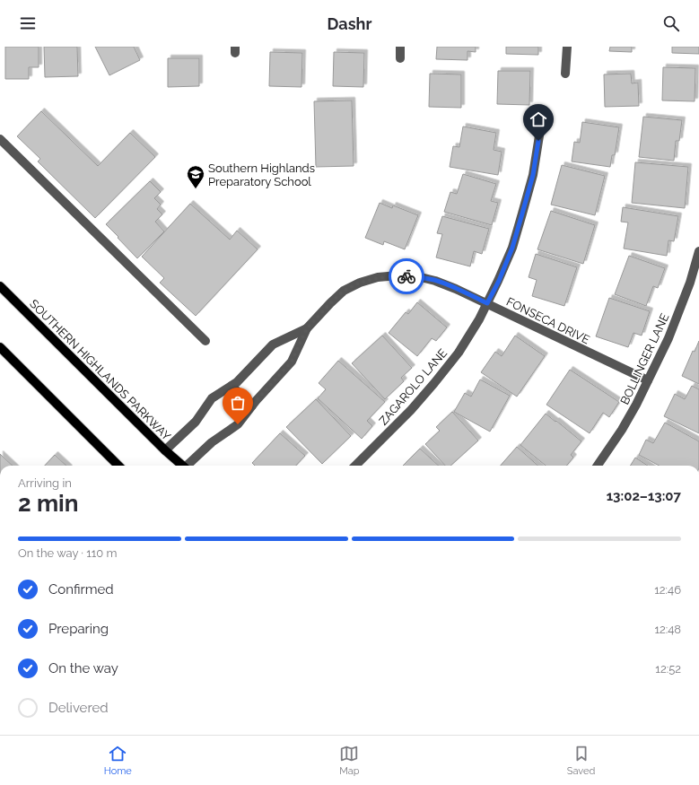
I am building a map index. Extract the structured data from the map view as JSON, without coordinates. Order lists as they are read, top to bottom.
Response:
{
  "streets": {
    "main road": ["SOUTHERN HIGHLANDS PARKWAY"],
    "street": ["FONSECA DRIVE", "BOLLINGER LANE", "ZAGAROLO LANE"]
  },
  "crossings": [
    ["FONSECA DRIVE", "BOLLINGER LANE"],
    ["FONSECA DRIVE", "SOUTHERN HIGHLANDS PARKWAY"],
    ["FONSECA DRIVE", "ZAGAROLO LANE"]
  ],
  "places": {
    "school or university": ["Southern Highlands Preparatory School"]
  },
  "page": {
    "header": "Dashr",
    "heading": ["2 min", "Arriving in", "13:02–13:07"],
    "bar": "On the way · 110 m",
    "list": [
      ["Confirmed", "12:46"],
      ["Preparing", "12:48"],
      ["On the way", "12:52"],
      "Delivered"
    ],
    "tabs": ["Home", "Map", "Saved"]
  }
}
